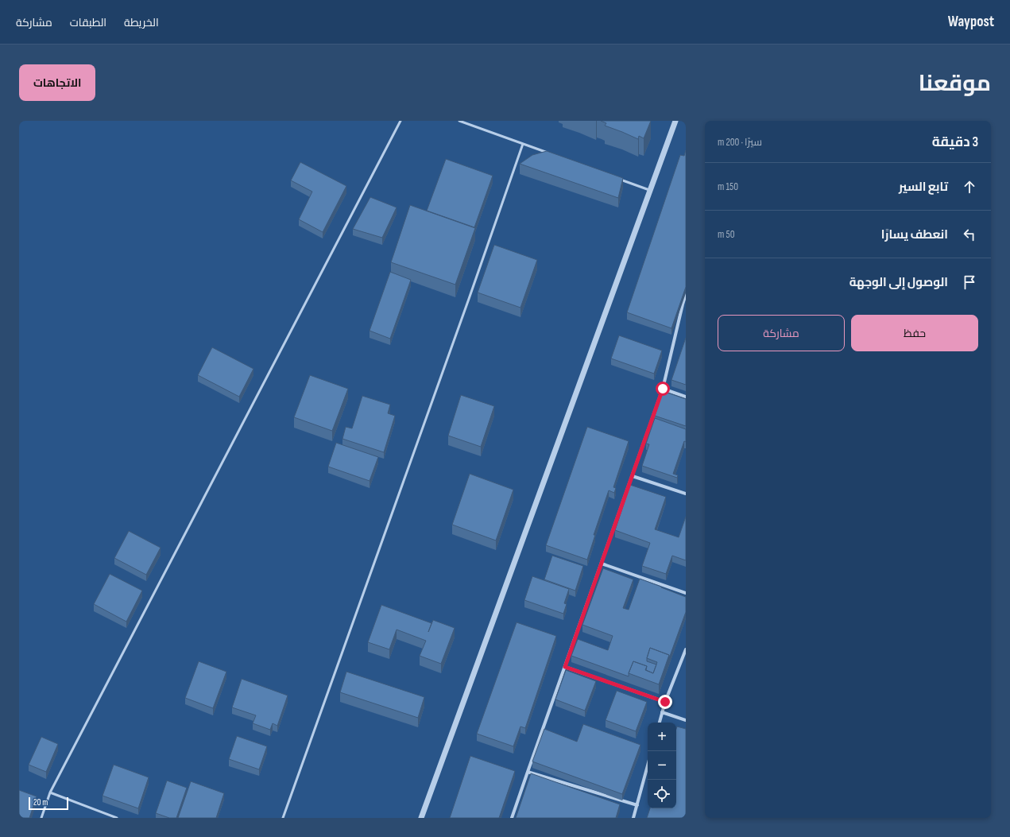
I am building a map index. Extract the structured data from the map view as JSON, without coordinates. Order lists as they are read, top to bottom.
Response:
{
  "scale_bar": "20 m",
  "page": {
    "header": "Waypost",
    "nav": ["الخريطة", "الطبقات", "مشاركة"],
    "title": "موقعنا",
    "buttons": [
      "الاتجاهات",
      ["حفظ", "مشاركة"]
    ],
    "heading": ["3 دقيقة", "سيرًا · 200 m"],
    "list": [
      ["تابع السير", "150 m"],
      ["انعطف يسارًا", "50 m"],
      "الوصول إلى الوجهة"
    ],
    "map_buttons": ["+", "−"],
    "scale": "20 m"
  }
}
